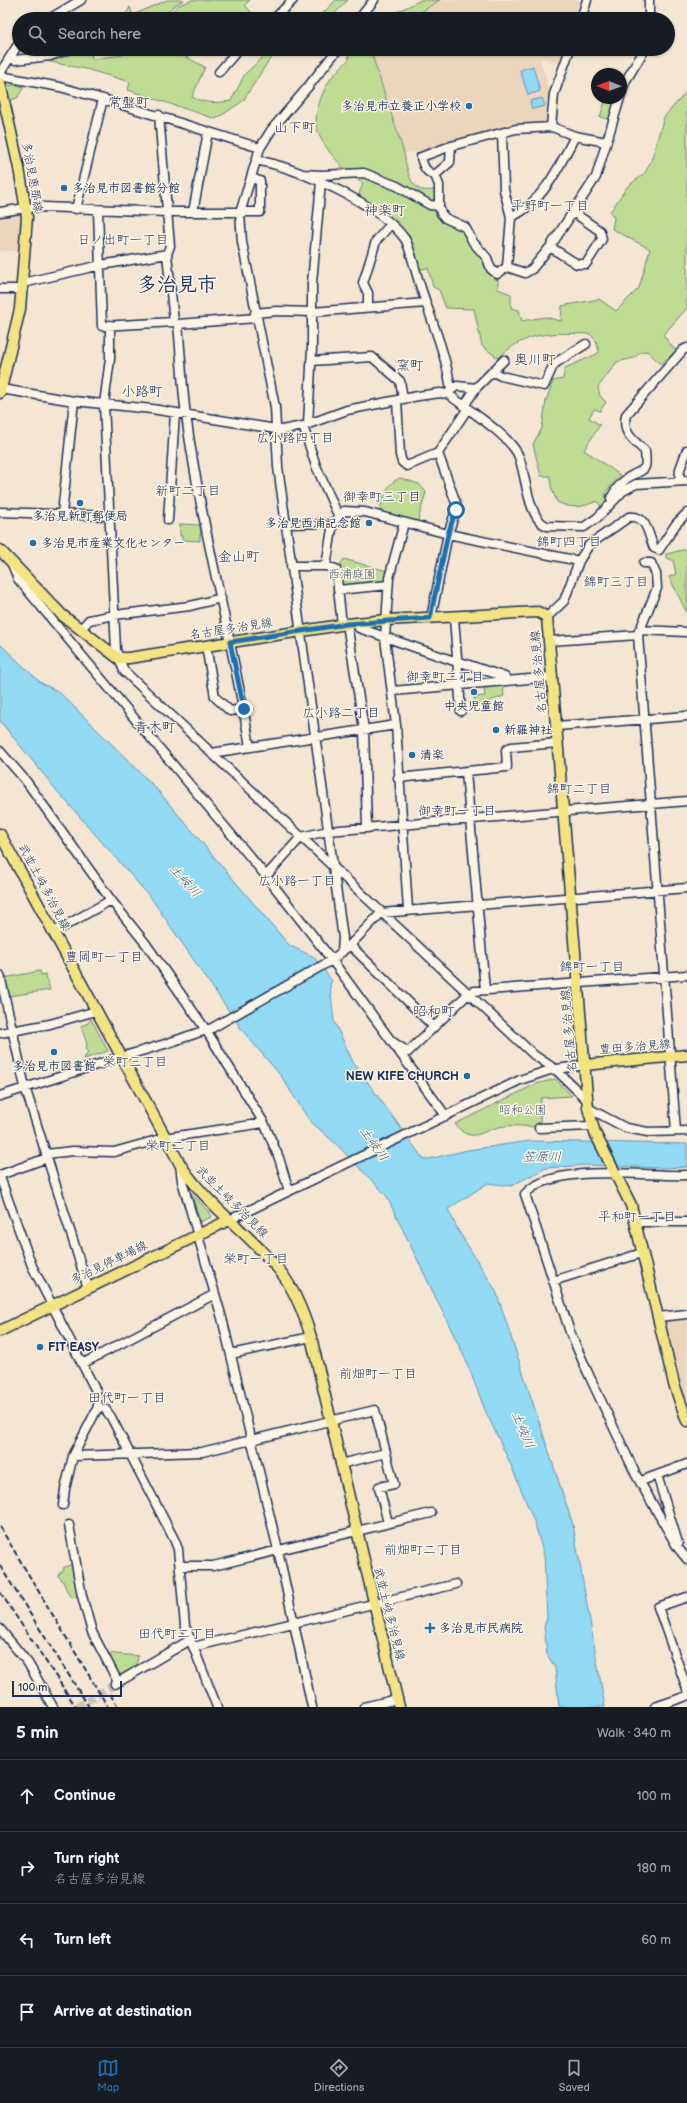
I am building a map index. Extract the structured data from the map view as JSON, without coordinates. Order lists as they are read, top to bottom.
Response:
{
  "streets": {
    "main road": [
      "多治見恵那線",
      "名古屋多治見線",
      "武並土岐多治見線",
      "豊田多治見線",
      "多治見停車場線"
    ]
  },
  "crossings": [
    ["名古屋多治見線", "豊田多治見線"],
    ["武並土岐多治見線", "多治見停車場線"]
  ],
  "districts": [
    "常盤町",
    "山下町",
    "平野町一丁目",
    "神楽町",
    "日ノ出町一丁目",
    "多治見市",
    "奥川町",
    "窯町",
    "小路町",
    "広小路四丁目",
    "新町二丁目",
    "御幸町三丁目",
    "錦町四丁目",
    "金山町",
    "錦町三丁目",
    "御幸町二丁目",
    "広小路二丁目",
    "青木町",
    "錦町二丁目",
    "御幸町一丁目",
    "広小路一丁目",
    "豊岡町一丁目",
    "錦町一丁目",
    "昭和町",
    "栄町三丁目",
    "栄町二丁目",
    "平和町一丁目",
    "栄町一丁目",
    "前畑町一丁目",
    "田代町一丁目",
    "前畑町二丁目",
    "田代町二丁目"
  ],
  "water": ["土岐川", "笠原川"],
  "parks": ["西浦庭園", "昭和公園"],
  "places": {
    "other": [
      "多治見市立養正小学校",
      "多治見市図書館分館",
      "多治見新町郵便局",
      "多治見西浦記念館",
      "多治見市産業文化センター",
      "中央児童館",
      "新羅神社",
      "清楽",
      "多治見市図書館",
      "NEW KIFE CHURCH",
      "FIT EASY"
    ],
    "health": ["多治見市民病院"]
  },
  "scale_bar": "100 m",
  "north": "left",
  "page": {
    "search": "Search here",
    "scale": "100 m",
    "heading": ["5 min", "Walk · 340 m"],
    "list": [
      ["Continue", "100 m"],
      ["Turn right", "名古屋多治見線", "180 m"],
      ["Turn left", "60 m"],
      "Arrive at destination"
    ],
    "nav": ["Map", "Directions", "Saved"]
  }
}
